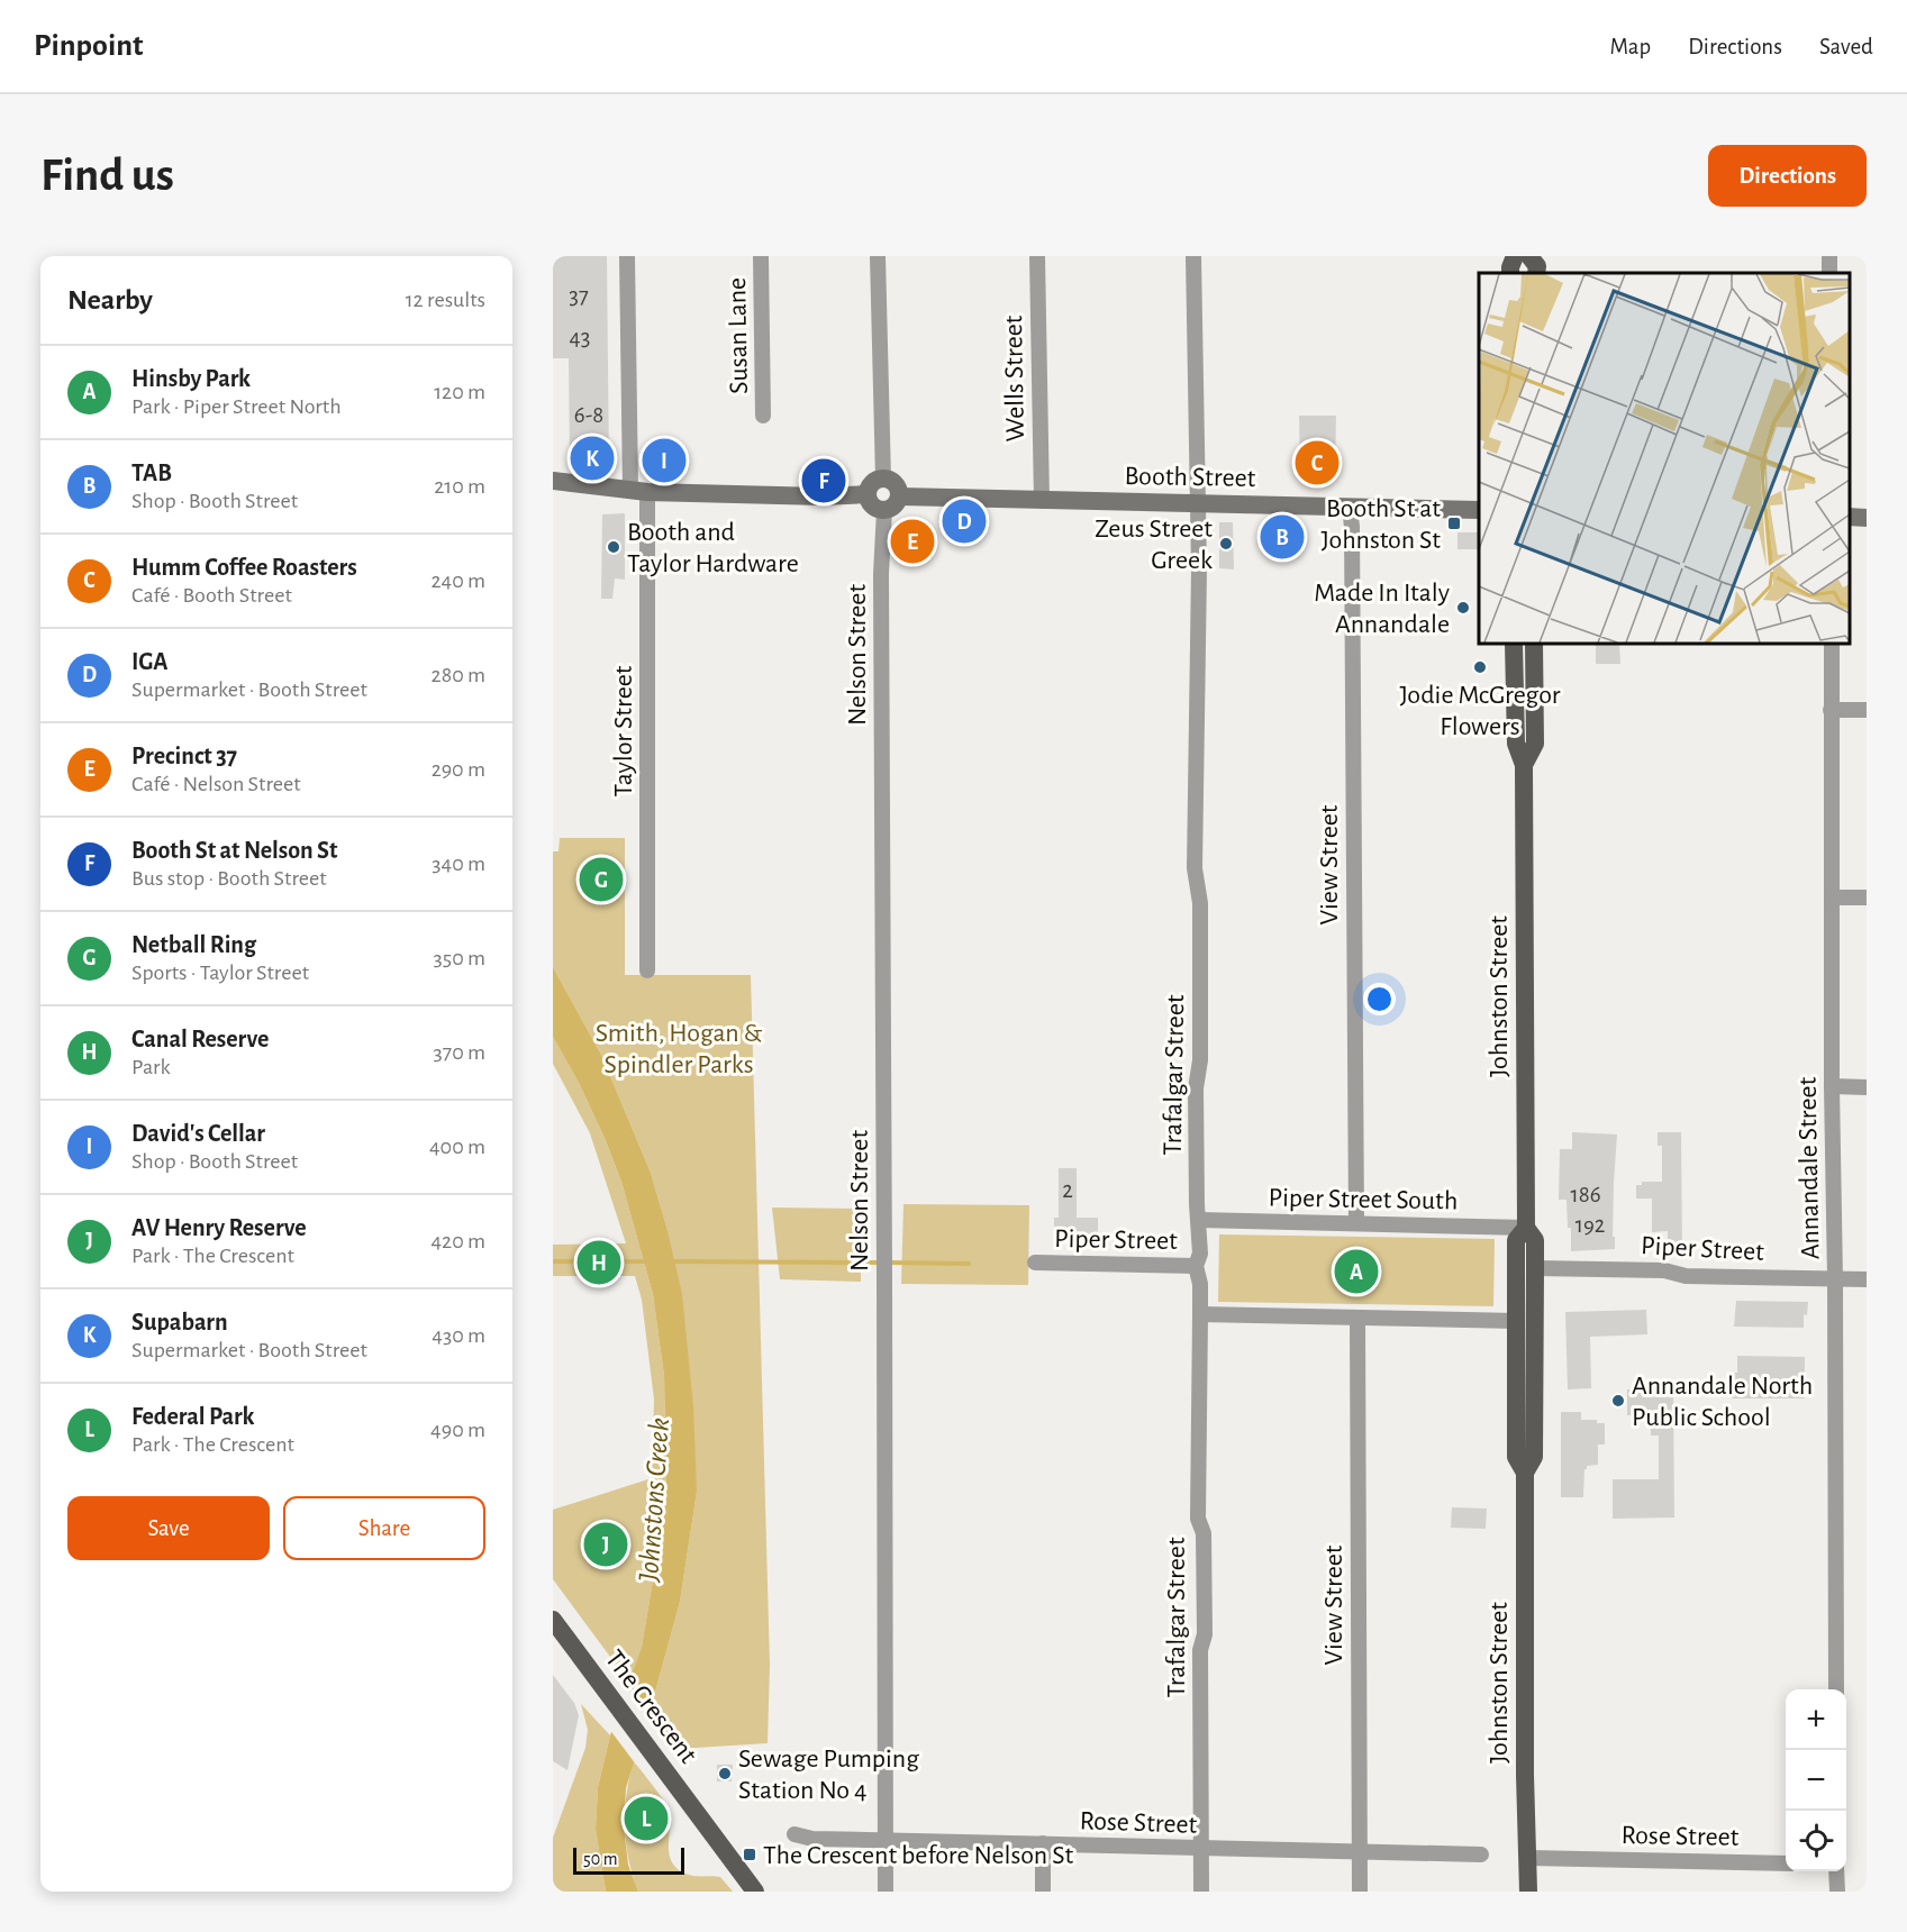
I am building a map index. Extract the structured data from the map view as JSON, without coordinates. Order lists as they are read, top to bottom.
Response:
{
  "streets": {
    "main road": ["Booth Street", "Johnston Street", "The Crescent"],
    "street": [
      "Susan Lane",
      "Wells Street",
      "Nelson Street",
      "Taylor Street",
      "View Street",
      "Trafalgar Street",
      "Annandale Street",
      "Piper Street South",
      "Piper Street",
      "Rose Street"
    ]
  },
  "crossings": [
    ["Wells Street", "Booth Street"],
    ["Booth Street", "Nelson Street"],
    ["Booth Street", "View Street"],
    ["Booth Street", "Trafalgar Street"],
    ["Nelson Street", "Rose Street"],
    ["View Street", "Piper Street South"],
    ["View Street", "Rose Street"],
    ["Johnston Street", "Piper Street South"],
    ["Johnston Street", "Piper Street"],
    ["Johnston Street", "Rose Street"],
    ["Trafalgar Street", "Piper Street South"],
    ["Trafalgar Street", "Piper Street"],
    ["Trafalgar Street", "Rose Street"],
    ["Annandale Street", "Piper Street"]
  ],
  "water": ["Johnstons Creek"],
  "parks": ["Smith, Hogan & Spindler Parks"],
  "places": {
    "transit": ["Booth St at Johnston St", "The Crescent before Nelson St"],
    "other": [
      "Zeus Street Greek",
      "Booth and Taylor Hardware",
      "Made In Italy Annandale",
      "Jodie McGregor Flowers",
      "Annandale North Public School",
      "Sewage Pumping Station No 4"
    ]
  },
  "house_numbers": [
    "37",
    "43",
    "6-8",
    "2",
    "186",
    "192"
  ],
  "scale_bar": "50 m",
  "page": {
    "header": "Pinpoint",
    "nav": ["Map", "Directions", "Saved"],
    "buttons": [
      "Directions",
      ["Save", "Share"]
    ],
    "title": "Find us",
    "heading": ["Nearby", "12 results"],
    "list": [
      {
        "mark": "A",
        "name": "Hinsby Park",
        "note": "Park · Piper Street North",
        "value": "120 m"
      },
      {
        "mark": "B",
        "name": "TAB",
        "note": "Shop · Booth Street",
        "value": "210 m"
      },
      {
        "mark": "C",
        "name": "Humm Coffee Roasters",
        "note": "Café · Booth Street",
        "value": "240 m"
      },
      {
        "mark": "D",
        "name": "IGA",
        "note": "Supermarket · Booth Street",
        "value": "280 m"
      },
      {
        "mark": "E",
        "name": "Precinct 37",
        "note": "Café · Nelson Street",
        "value": "290 m"
      },
      {
        "mark": "F",
        "name": "Booth St at Nelson St",
        "note": "Bus stop · Booth Street",
        "value": "340 m"
      },
      {
        "mark": "G",
        "name": "Netball Ring",
        "note": "Sports · Taylor Street",
        "value": "350 m"
      },
      {
        "mark": "H",
        "name": "Canal Reserve",
        "note": "Park",
        "value": "370 m"
      },
      {
        "mark": "I",
        "name": "David's Cellar",
        "note": "Shop · Booth Street",
        "value": "400 m"
      },
      {
        "mark": "J",
        "name": "AV Henry Reserve",
        "note": "Park · The Crescent",
        "value": "420 m"
      },
      {
        "mark": "K",
        "name": "Supabarn",
        "note": "Supermarket · Booth Street",
        "value": "430 m"
      },
      {
        "mark": "L",
        "name": "Federal Park",
        "note": "Park · The Crescent",
        "value": "490 m"
      }
    ],
    "pins": [
      "K",
      "I",
      "C",
      "F",
      "D",
      "B",
      "E",
      "G",
      "H",
      "A",
      "J",
      "L"
    ],
    "map_buttons": ["+", "−"],
    "scale": "50 m"
  }
}
